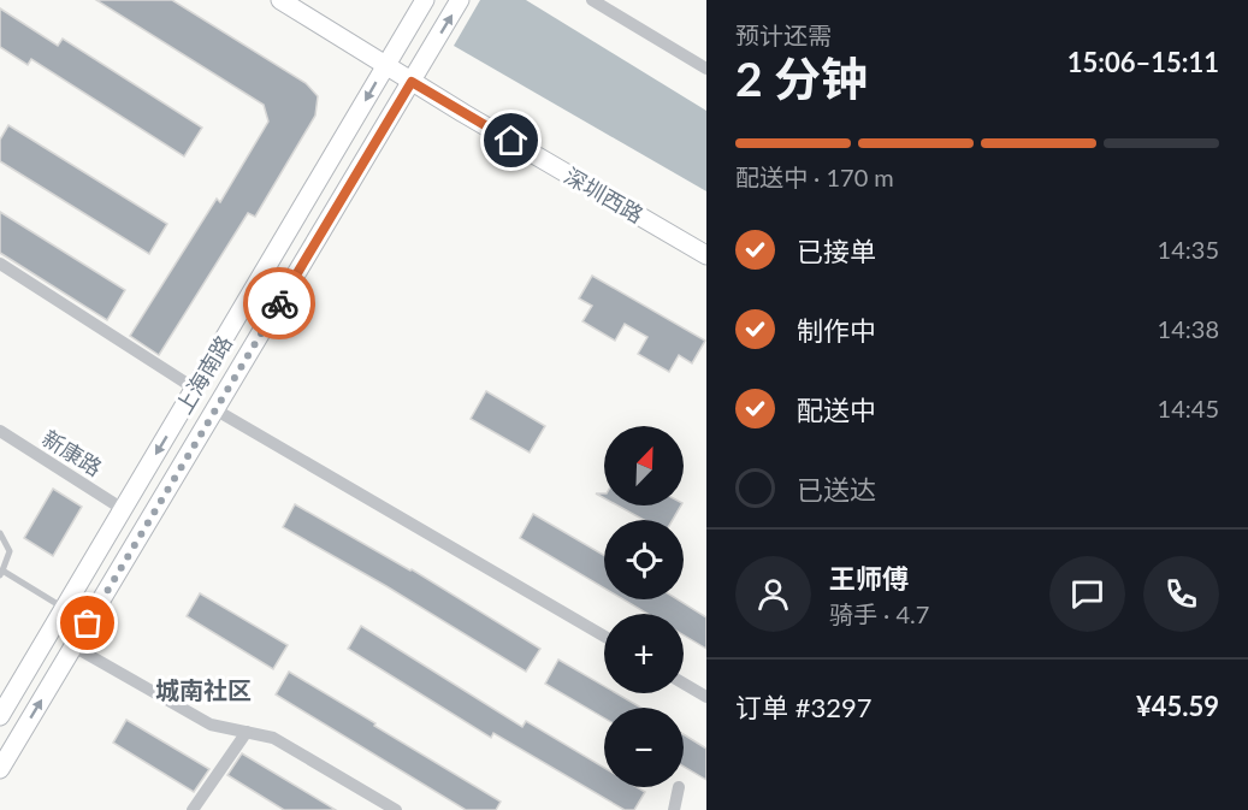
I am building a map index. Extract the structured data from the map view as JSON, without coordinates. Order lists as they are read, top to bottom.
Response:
{
  "streets": {
    "main road": ["深圳西路", "上海南路"],
    "street": ["新康路"]
  },
  "crossings": [
    ["深圳西路", "上海南路"],
    ["上海南路", "新康路"]
  ],
  "districts": ["城南社区"],
  "north": "top right",
  "page": {
    "heading": ["2 分钟", "预计还需", "15:06–15:11"],
    "panel": [
      "王师傅",
      "骑手 · 4.7",
      "订单 #3297",
      "¥45.59"
    ],
    "bar": "配送中 · 170 m",
    "list": [
      ["已接单", "14:35"],
      ["制作中", "14:38"],
      ["配送中", "14:45"],
      "已送达"
    ],
    "map_buttons": ["+", "−"]
  }
}
